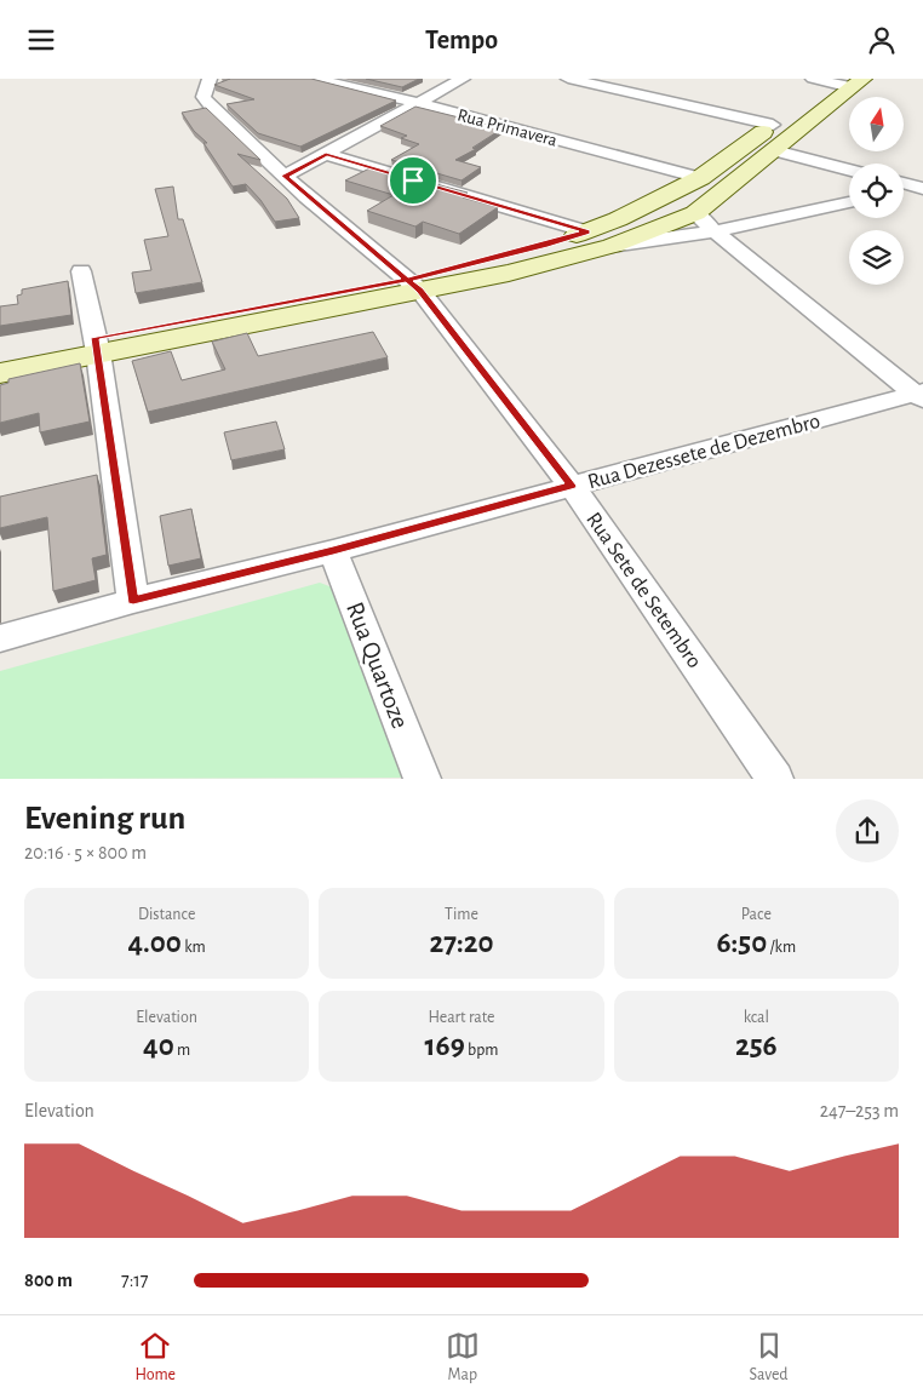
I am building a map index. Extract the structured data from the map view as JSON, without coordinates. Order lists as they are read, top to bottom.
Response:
{
  "streets": {
    "street": [
      "Rua Primavera",
      "Rua Dezessete de Dezembro",
      "Rua Sete de Setembro",
      "Rua Quartoze"
    ]
  },
  "crossings": [
    ["Rua Dezessete de Dezembro", "Rua Sete de Setembro"],
    ["Rua Dezessete de Dezembro", "Rua Quartoze"]
  ],
  "north": "top",
  "page": {
    "header": "Tempo",
    "heading": ["Evening run", "20:16 · 5 × 800 m"],
    "stats": [
      ["Distance", "4.00 km"],
      ["Time", "27:20"],
      ["Pace", "6:50 /km"],
      ["Elevation", "40 m"],
      ["Heart rate", "169 bpm"],
      ["kcal", "256"]
    ],
    "chart": ["Elevation", "247–253 m"],
    "list": [
      {
        "name": "800 m",
        "note": "7:17"
      }
    ],
    "tabs": ["Home", "Map", "Saved"]
  }
}
